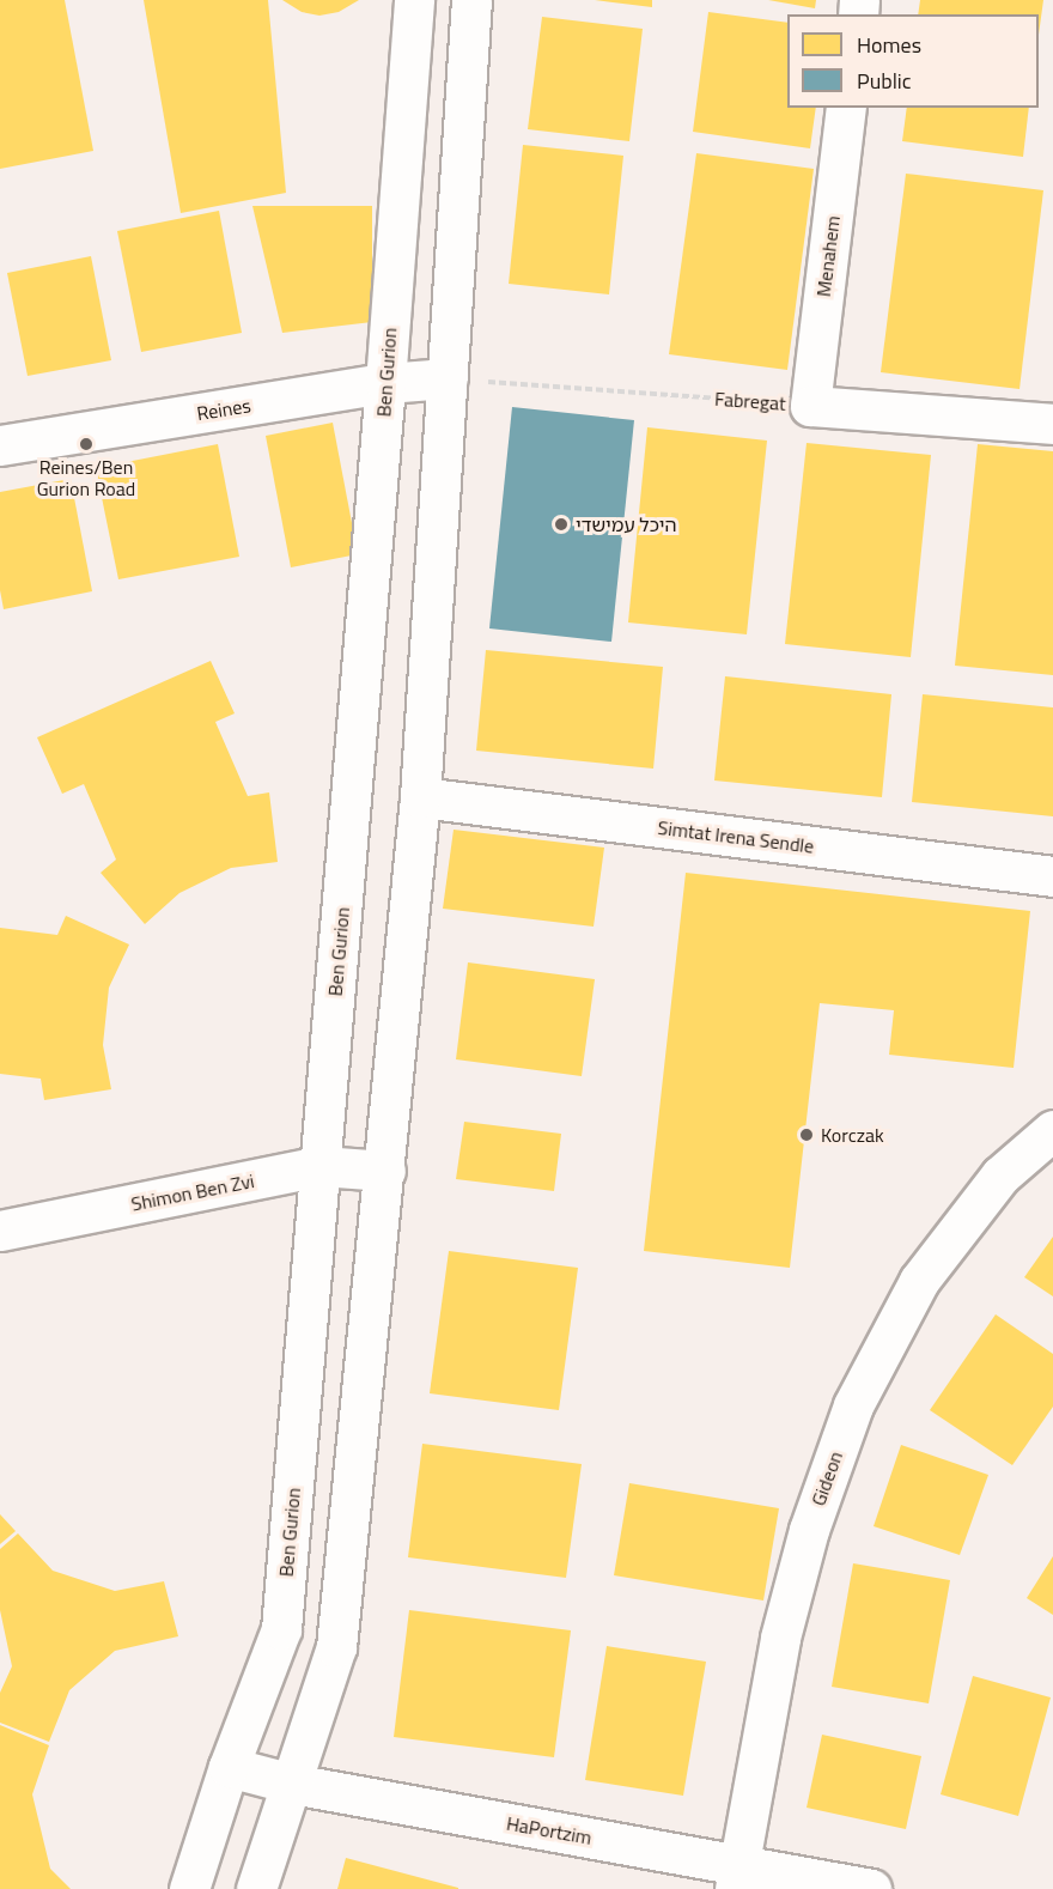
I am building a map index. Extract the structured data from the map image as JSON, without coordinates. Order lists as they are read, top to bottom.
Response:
{
  "streets": {
    "main road": [
      "Menahem",
      "Ben Gurion",
      "Fabregat",
      "Reines",
      "Simtat Irena Sendle",
      "Shimon Ben Zvi",
      "Gideon",
      "HaPortzim"
    ]
  },
  "crossings": [
    ["Menahem", "Fabregat"],
    ["Ben Gurion", "Reines"],
    ["Ben Gurion", "Shimon Ben Zvi"],
    ["Ben Gurion", "HaPortzim"],
    ["Fabregat", "Reines"],
    ["Gideon", "HaPortzim"]
  ],
  "places": ["Reines/Ben Gurion Road", "היכל עמישדי", "Korczak"],
  "legend": ["Homes", "Public"]
}
